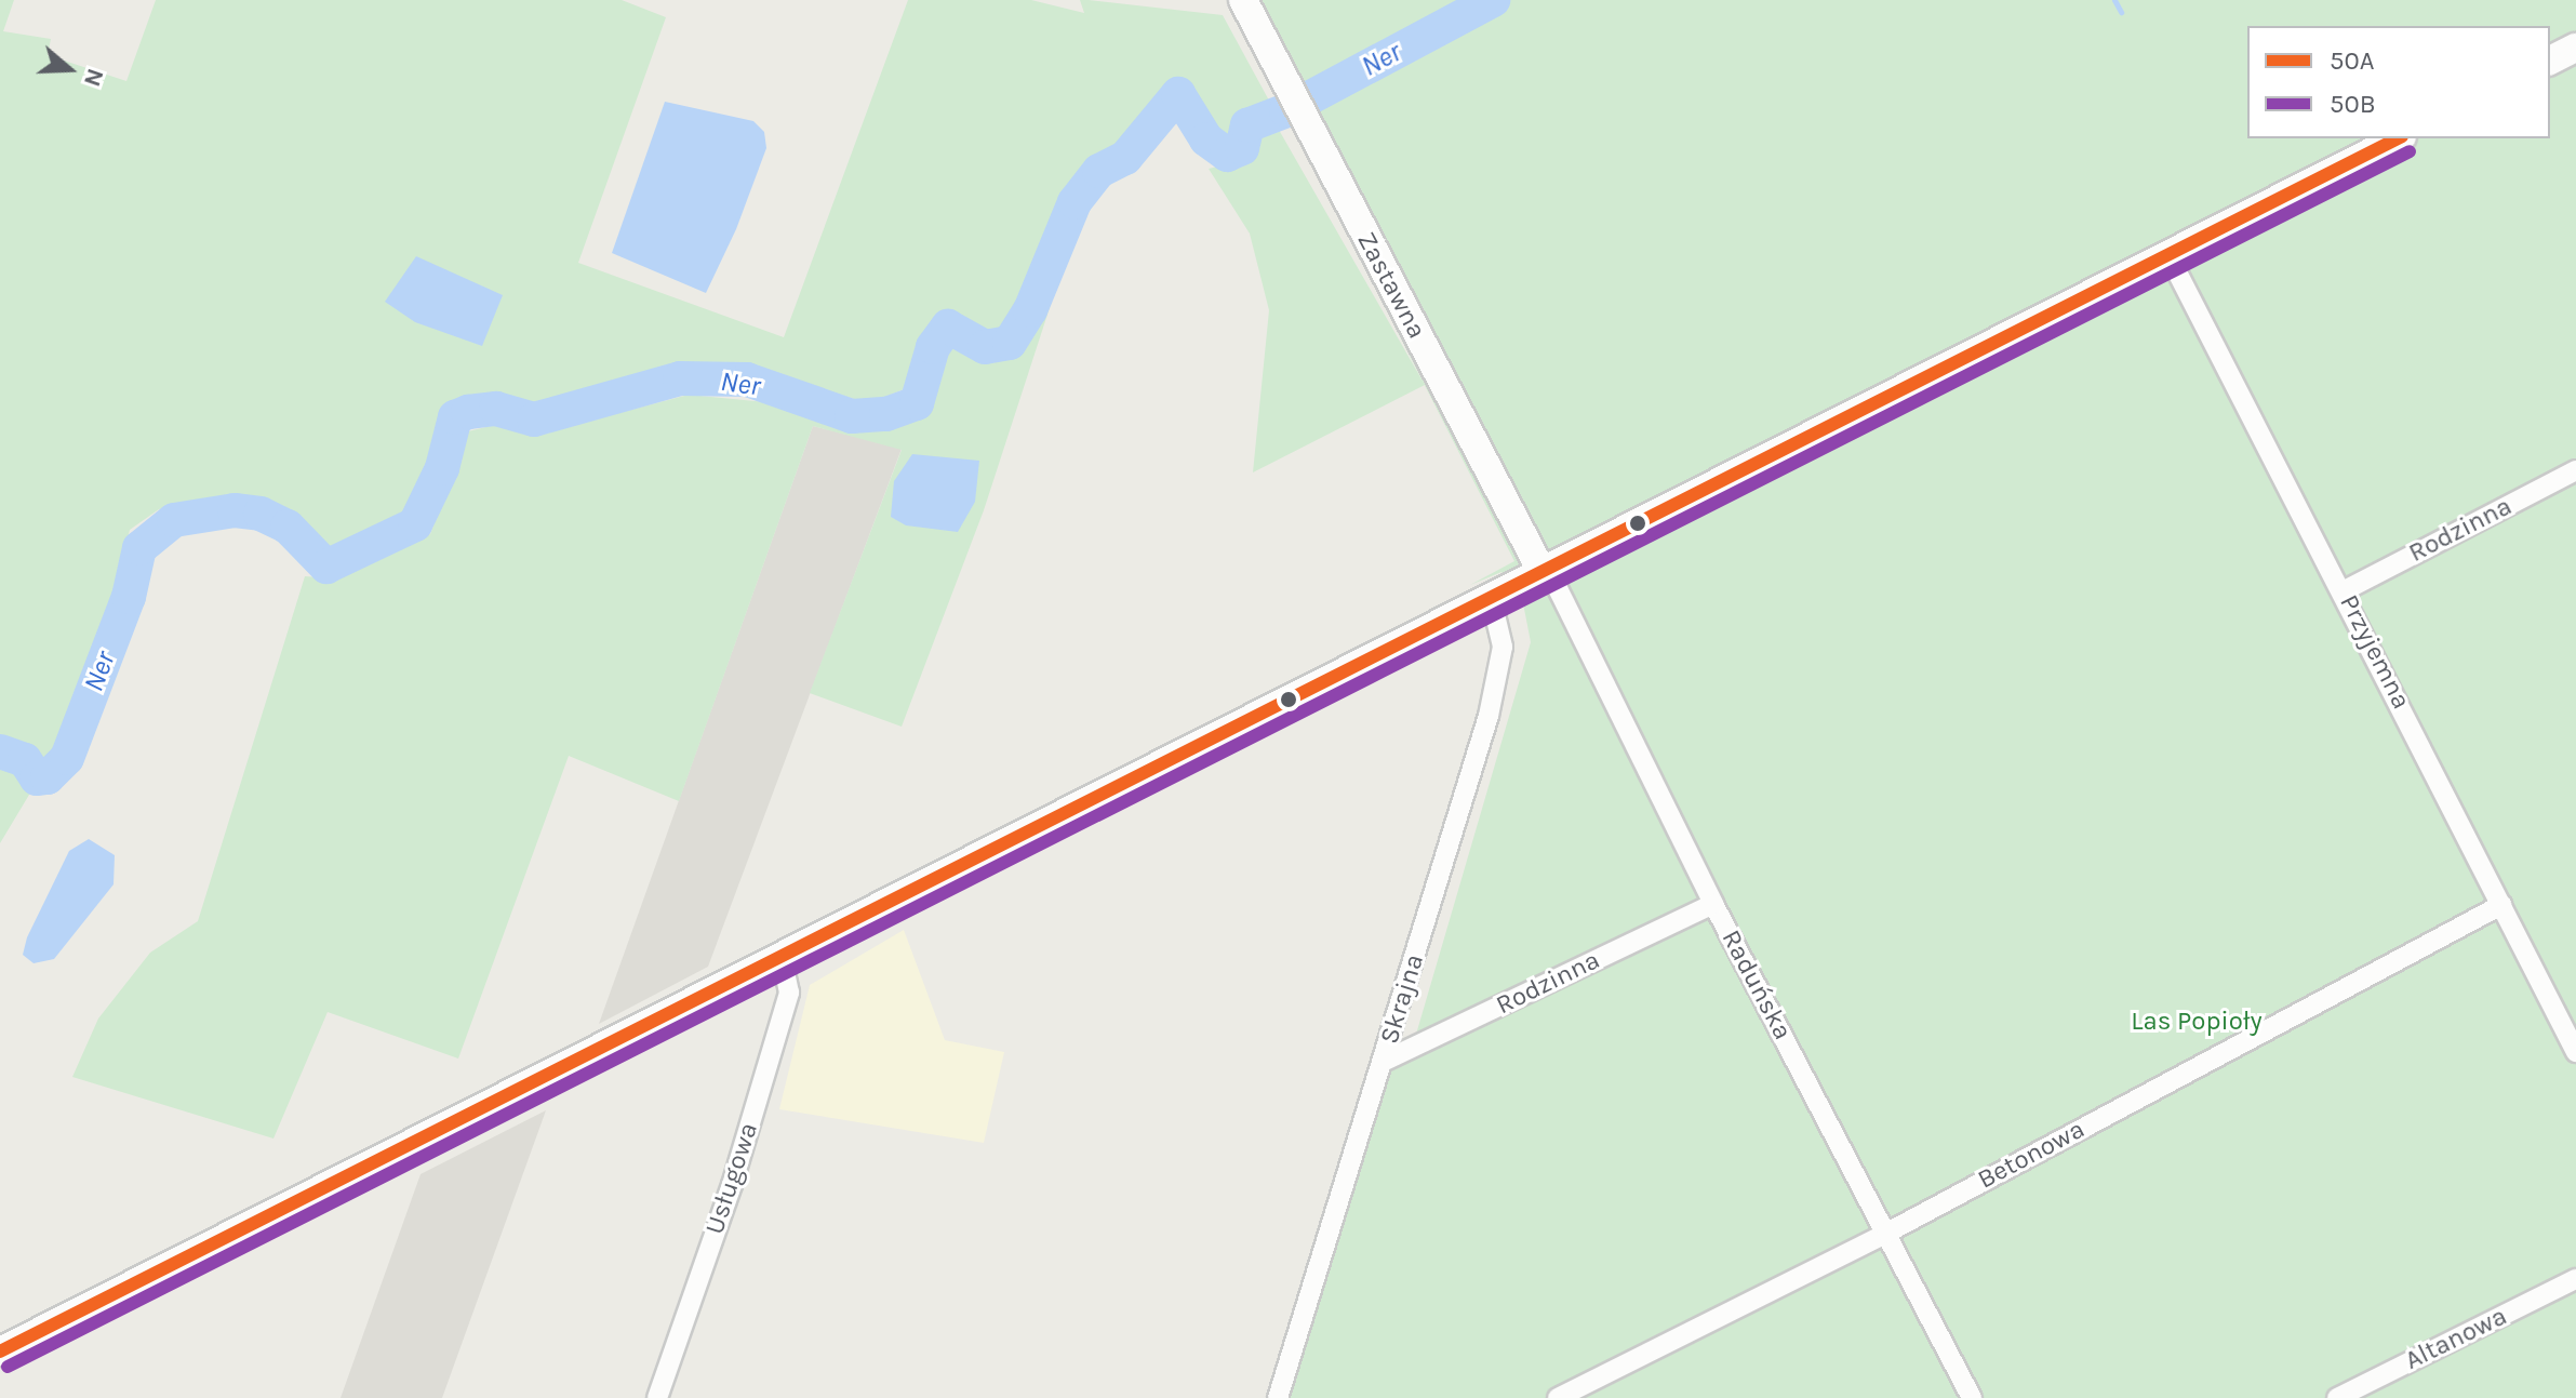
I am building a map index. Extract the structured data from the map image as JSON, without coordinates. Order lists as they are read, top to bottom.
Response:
{
  "streets": {
    "street": [
      "Zastawna",
      "Rodzinna",
      "Przyjemna",
      "Raduńska",
      "Skrajna",
      "Betonowa",
      "Usługowa",
      "Altanowa"
    ]
  },
  "crossings": [
    ["Zastawna", "Raduńska"],
    ["Rodzinna", "Przyjemna"],
    ["Rodzinna", "Raduńska"],
    ["Rodzinna", "Skrajna"],
    ["Przyjemna", "Betonowa"],
    ["Raduńska", "Betonowa"]
  ],
  "water": ["Ner"],
  "parks": ["Las Popioły"],
  "lines": ["transit line 50A", "transit line 50B"],
  "legend": ["50A", "50B"],
  "north": "right"
}
